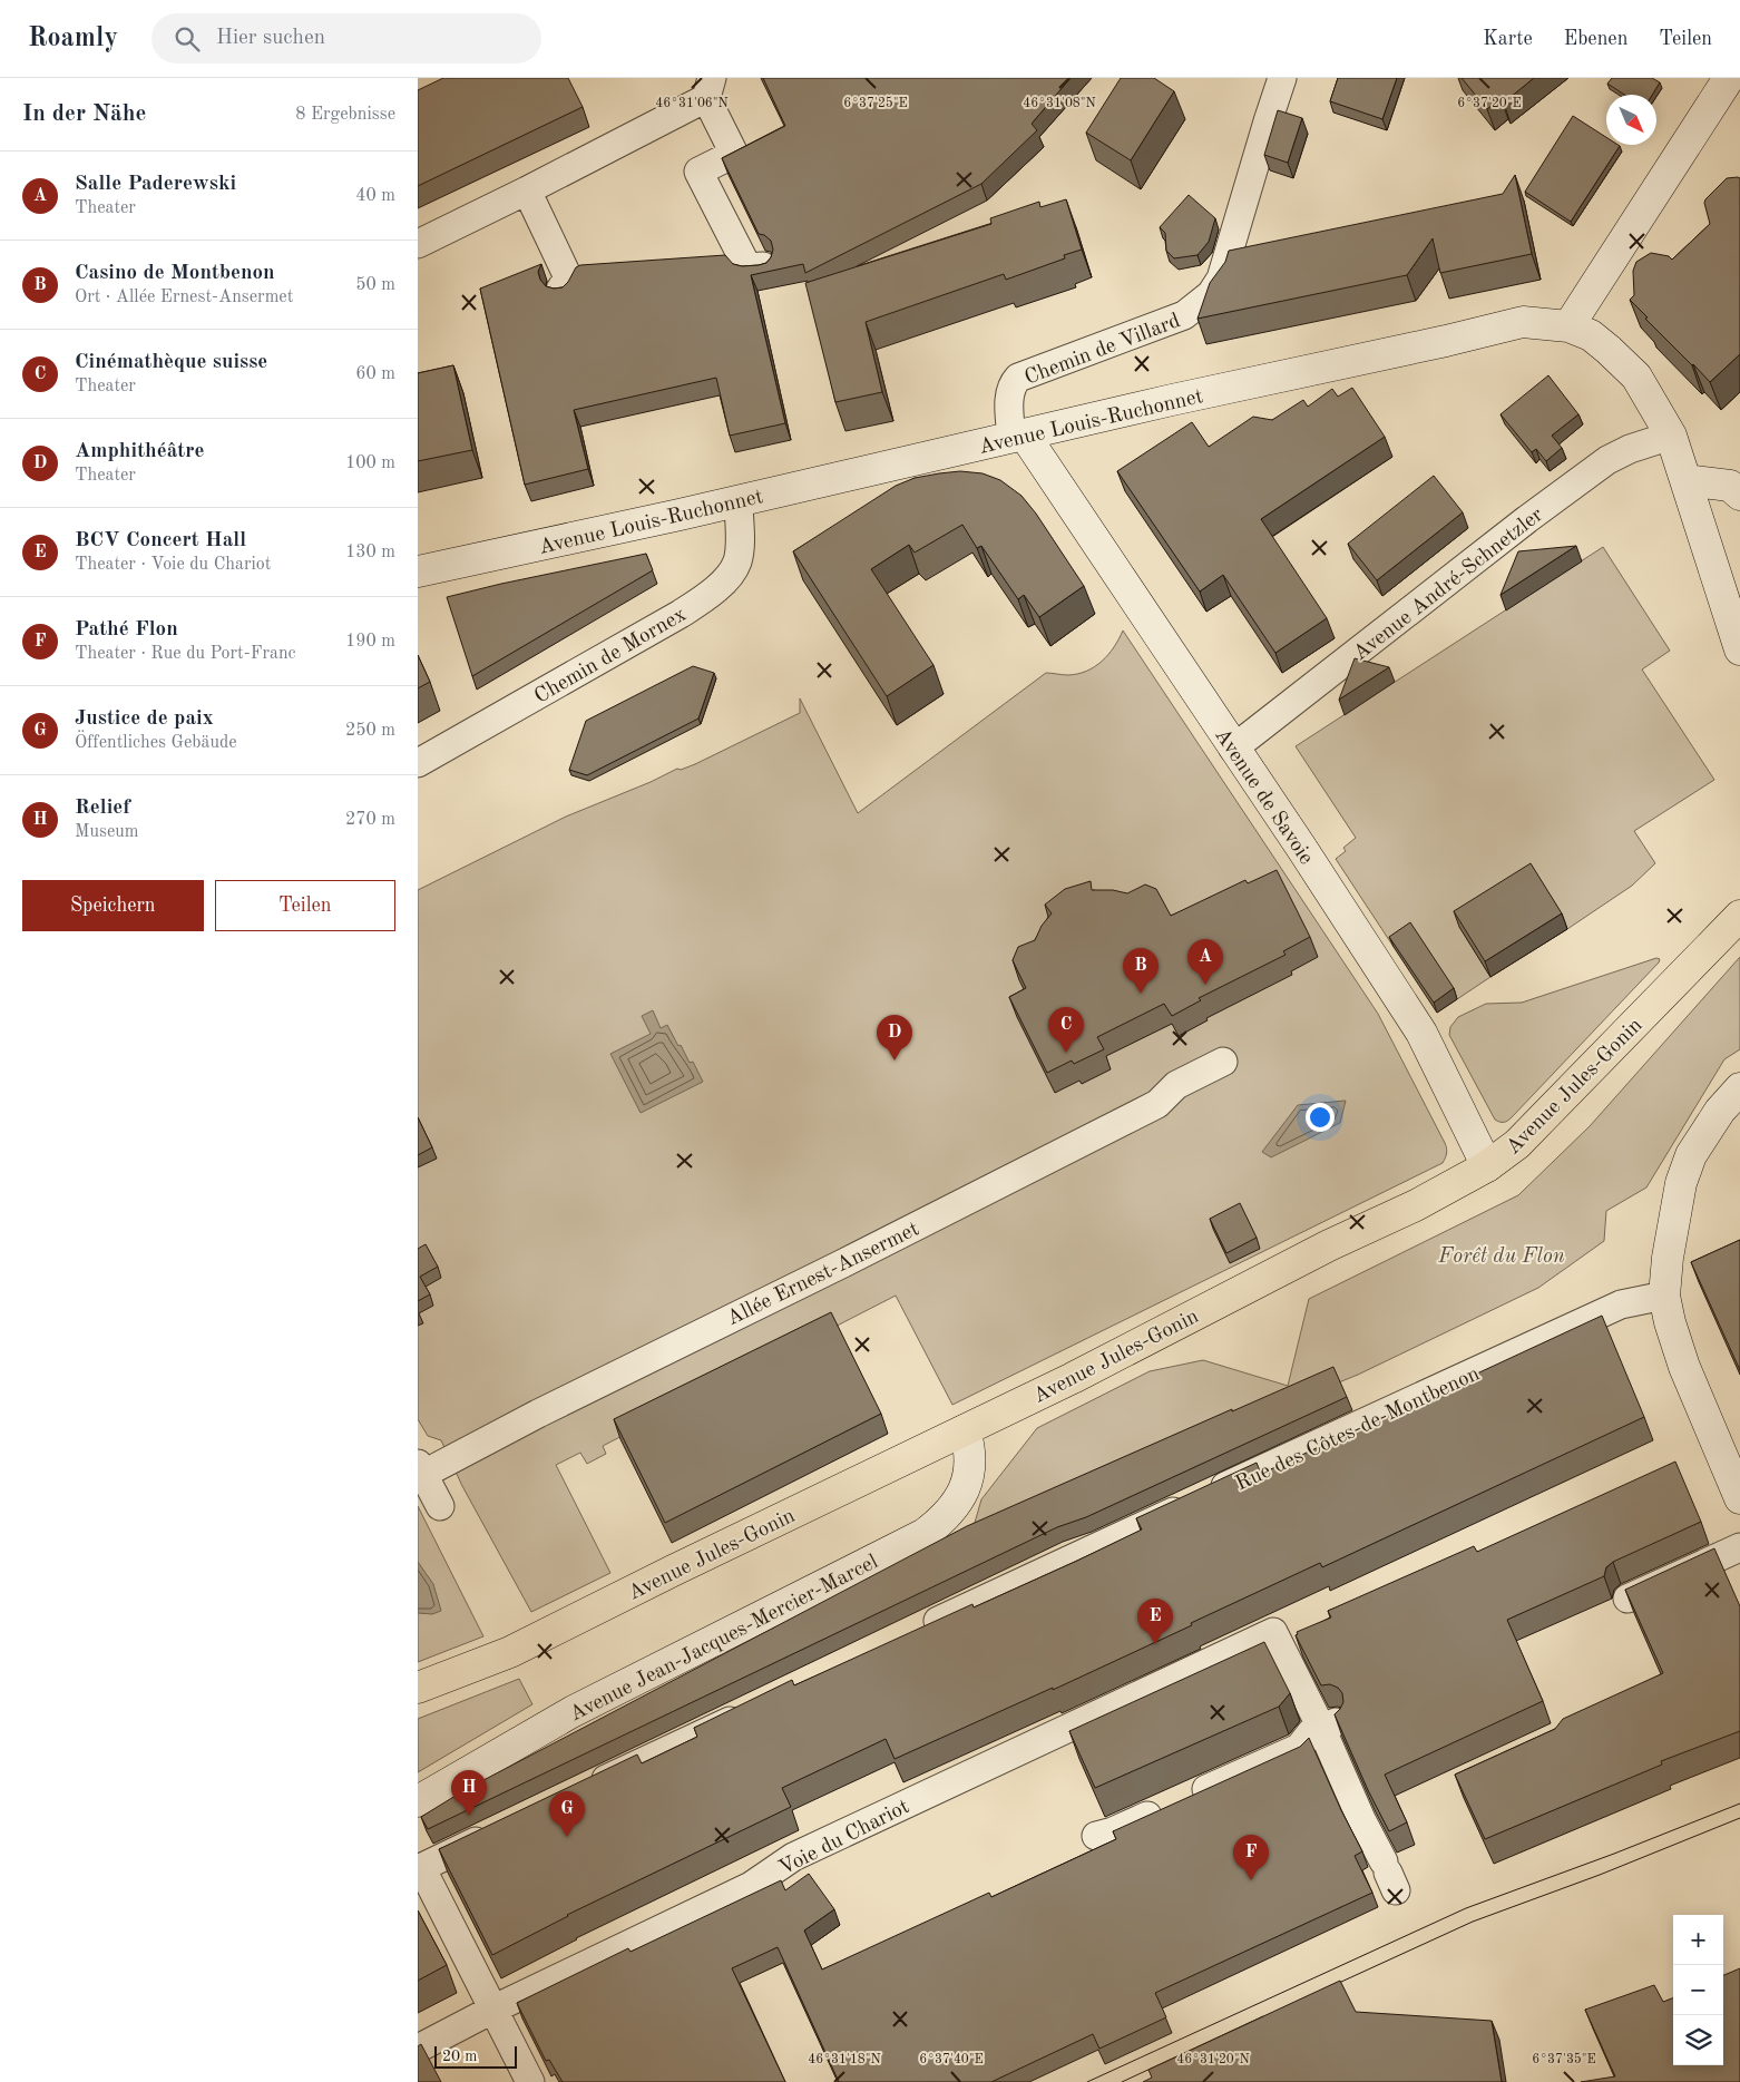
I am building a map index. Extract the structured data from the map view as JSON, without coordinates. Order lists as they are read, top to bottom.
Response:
{
  "streets": {
    "main road": ["Avenue Jules-Gonin"],
    "street": [
      "Chemin de Villard",
      "Avenue Louis-Ruchonnet",
      "Avenue André-Schnetzler",
      "Chemin de Mornex",
      "Avenue de Savoie",
      "Allée Ernest-Ansermet",
      "Rue des Côtes-de-Montbenon",
      "Avenue Jean-Jacques-Mercier-Marcel",
      "Voie du Chariot"
    ]
  },
  "crossings": [
    ["Chemin de Villard", "Avenue Louis-Ruchonnet"],
    ["Chemin de Villard", "Avenue de Savoie"],
    ["Avenue Louis-Ruchonnet", "Avenue André-Schnetzler"],
    ["Avenue Louis-Ruchonnet", "Chemin de Mornex"],
    ["Avenue Louis-Ruchonnet", "Avenue de Savoie"],
    ["Avenue André-Schnetzler", "Avenue de Savoie"],
    ["Avenue de Savoie", "Avenue Jules-Gonin"],
    ["Avenue Jules-Gonin", "Avenue Jean-Jacques-Mercier-Marcel"]
  ],
  "parks": ["Forêt du Flon"],
  "scale_bar": "20 m",
  "north": "bottom right",
  "page": {
    "header": "Roamly",
    "search": "Hier suchen",
    "nav": ["Karte", "Ebenen", "Teilen"],
    "heading": ["In der Nähe", "8 Ergebnisse"],
    "list": [
      {
        "mark": "A",
        "name": "Salle Paderewski",
        "note": "Theater",
        "value": "40 m"
      },
      {
        "mark": "B",
        "name": "Casino de Montbenon",
        "note": "Ort · Allée Ernest-Ansermet",
        "value": "50 m"
      },
      {
        "mark": "C",
        "name": "Cinémathèque suisse",
        "note": "Theater",
        "value": "60 m"
      },
      {
        "mark": "D",
        "name": "Amphithéâtre",
        "note": "Theater",
        "value": "100 m"
      },
      {
        "mark": "E",
        "name": "BCV Concert Hall",
        "note": "Theater · Voie du Chariot",
        "value": "130 m"
      },
      {
        "mark": "F",
        "name": "Pathé Flon",
        "note": "Theater · Rue du Port-Franc",
        "value": "190 m"
      },
      {
        "mark": "G",
        "name": "Justice de paix",
        "note": "Öffentliches Gebäude",
        "value": "250 m"
      },
      {
        "mark": "H",
        "name": "Relief",
        "note": "Museum",
        "value": "270 m"
      }
    ],
    "buttons": ["Speichern", "Teilen"],
    "pins": [
      "A",
      "B",
      "C",
      "D",
      "E",
      "H",
      "G",
      "F"
    ],
    "map_buttons": ["+", "−"],
    "scale": "20 m"
  },
  "coordinates": [
    "46°31'06\"N",
    "46°31'08\"N",
    "6°37'25\"E",
    "6°37'20\"E",
    "6°37'40\"E",
    "6°37'35\"E",
    "46°31'18\"N",
    "46°31'20\"N"
  ]
}
